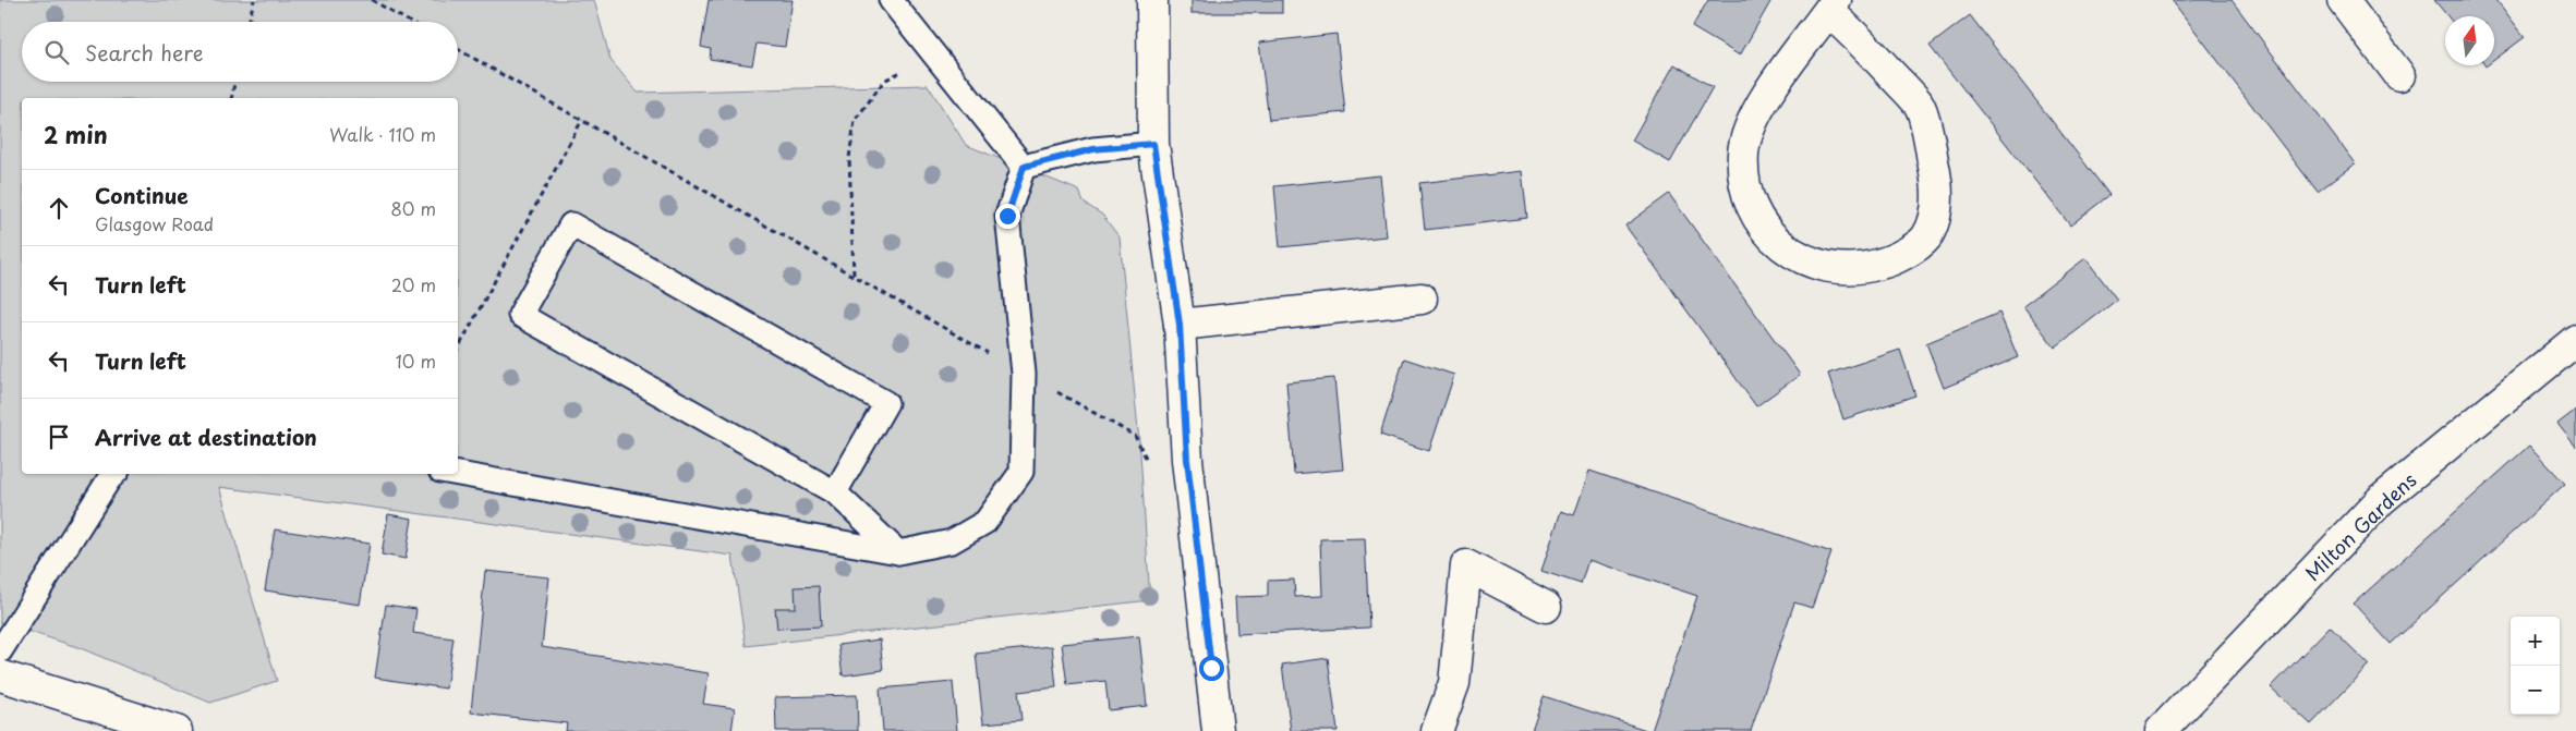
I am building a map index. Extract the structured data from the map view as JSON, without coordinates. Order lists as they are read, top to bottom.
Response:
{
  "streets": {
    "street": ["Milton Gardens"]
  },
  "north": "top",
  "page": {
    "search": "Search here",
    "heading": ["2 min", "Walk · 110 m"],
    "list": [
      ["Continue", "Glasgow Road", "80 m"],
      ["Turn left", "20 m"],
      ["Turn left", "10 m"],
      "Arrive at destination"
    ],
    "map_buttons": ["+", "−"]
  }
}
